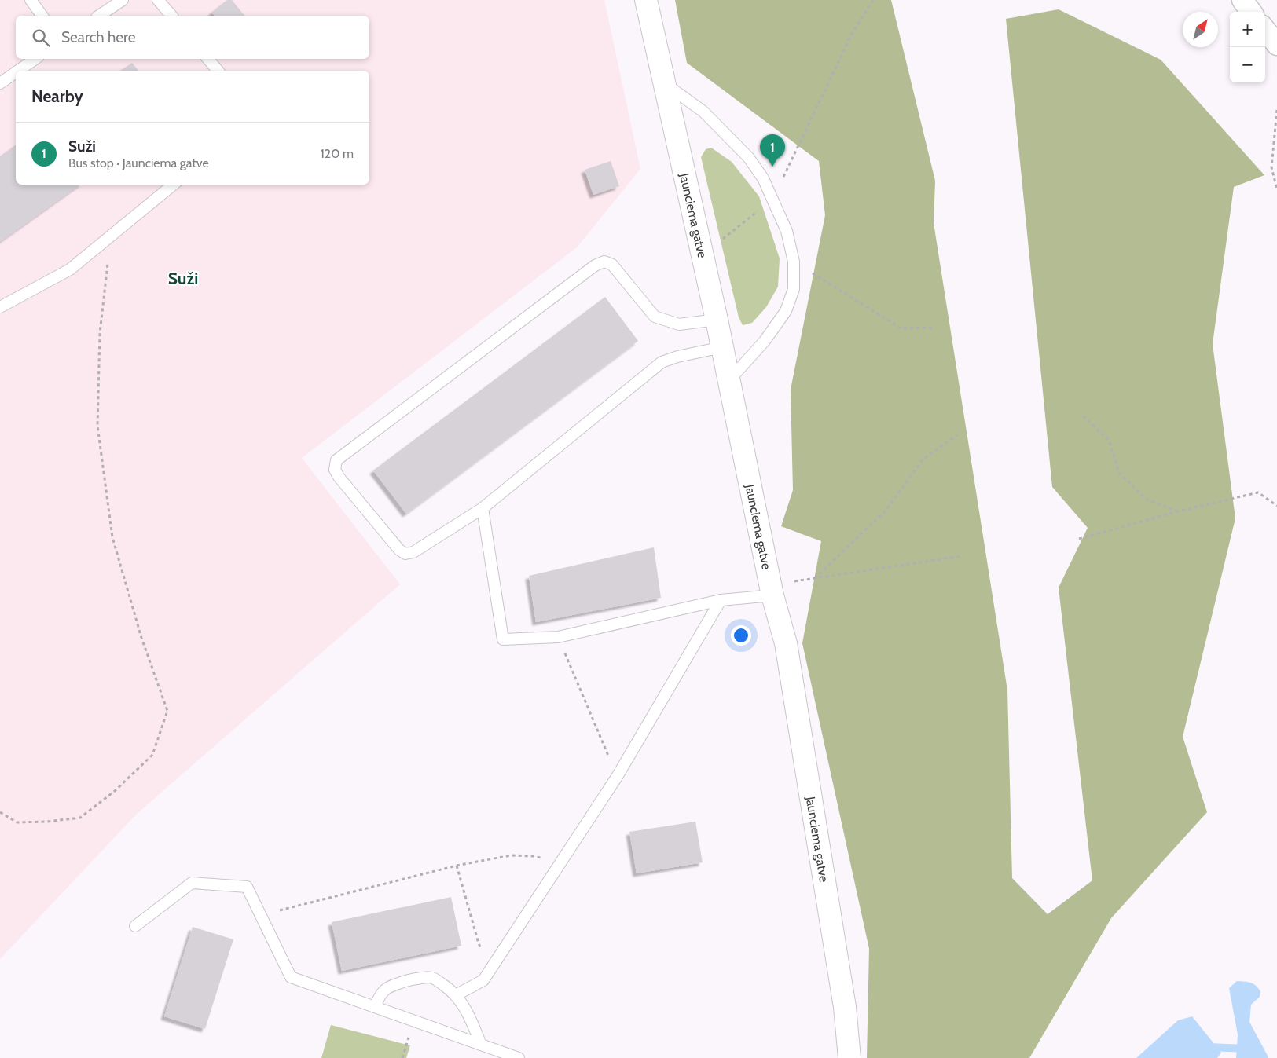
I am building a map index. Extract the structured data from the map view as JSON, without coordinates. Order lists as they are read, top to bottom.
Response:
{
  "streets": {
    "main road": ["Jaunciema gatve"]
  },
  "districts": ["Suži"],
  "north": "top right",
  "page": {
    "map_buttons": ["+", "−"],
    "search": "Search here",
    "heading": "Nearby",
    "list": [
      {
        "mark": "1",
        "name": "Suži",
        "note": "Bus stop · Jaunciema gatve",
        "value": "120 m"
      }
    ],
    "pins": "1"
  }
}
